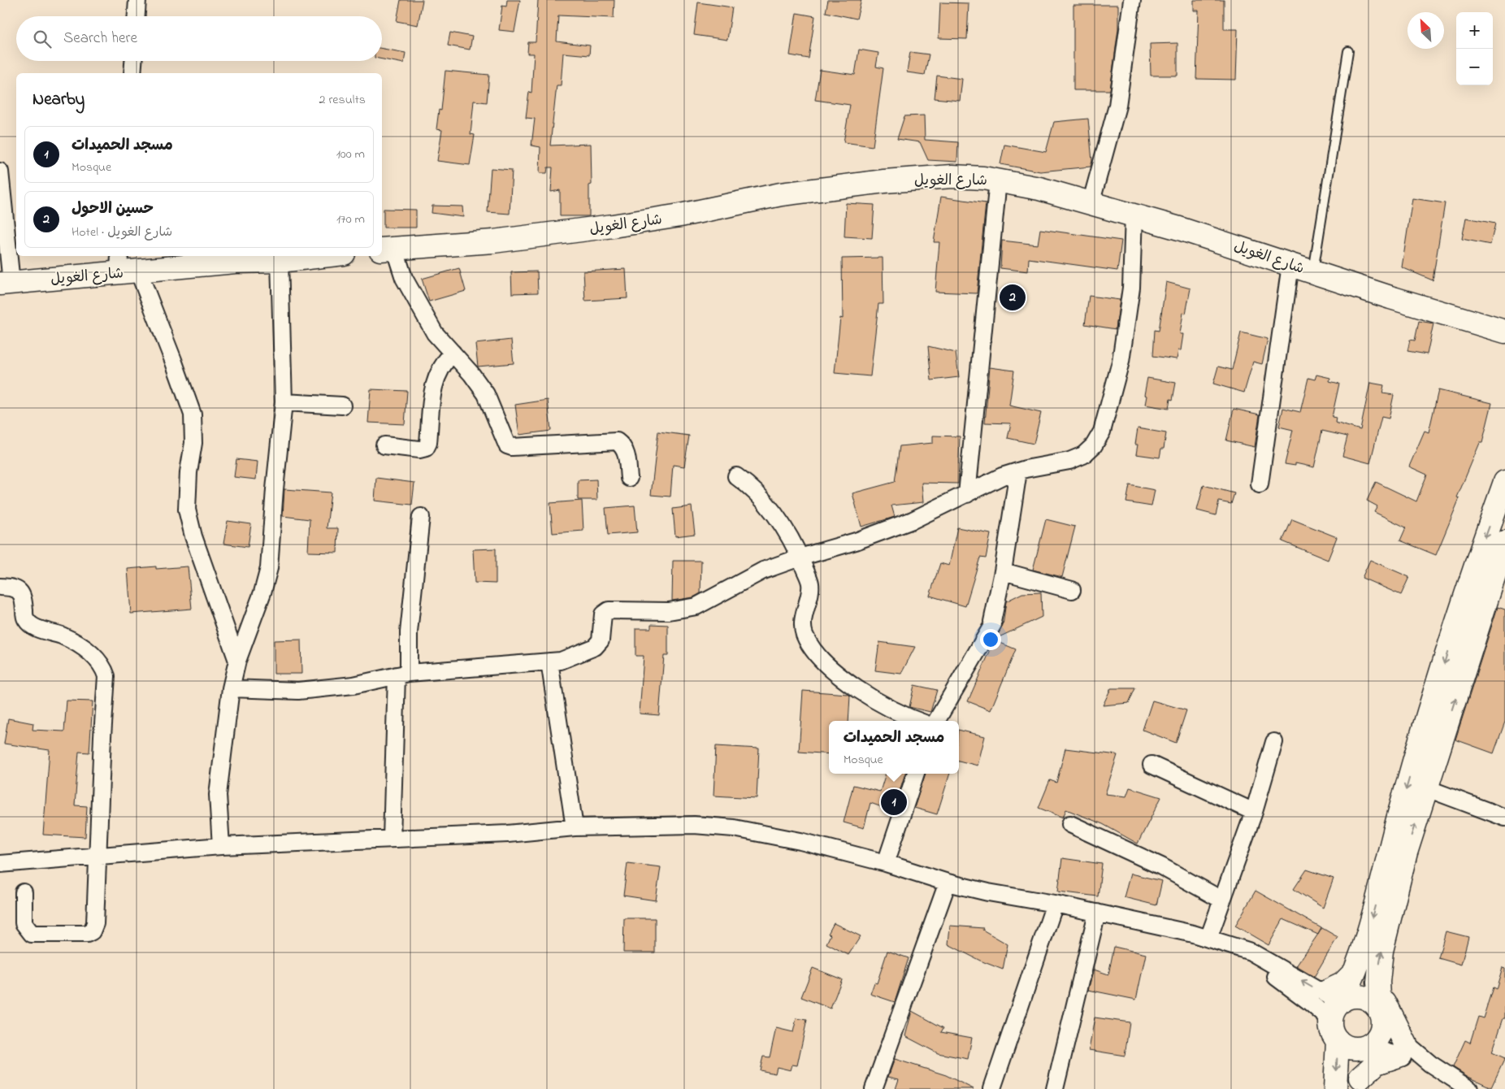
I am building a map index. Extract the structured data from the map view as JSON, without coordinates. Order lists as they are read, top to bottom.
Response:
{
  "streets": {
    "street": ["شارع الغويل"]
  },
  "north": "top left",
  "page": {
    "map_buttons": ["+", "−"],
    "search": "Search here",
    "heading": ["Nearby", "2 results"],
    "list": [
      {
        "mark": "1",
        "name": "مسجد الحميدات",
        "note": "Mosque",
        "value": "100 m"
      },
      {
        "mark": "2",
        "name": "حسين الاحول",
        "note": "Hotel · شارع الغويل",
        "value": "170 m"
      }
    ],
    "pins": ["2", "1"],
    "popup": ["مسجد الحميدات", "Mosque"]
  }
}
